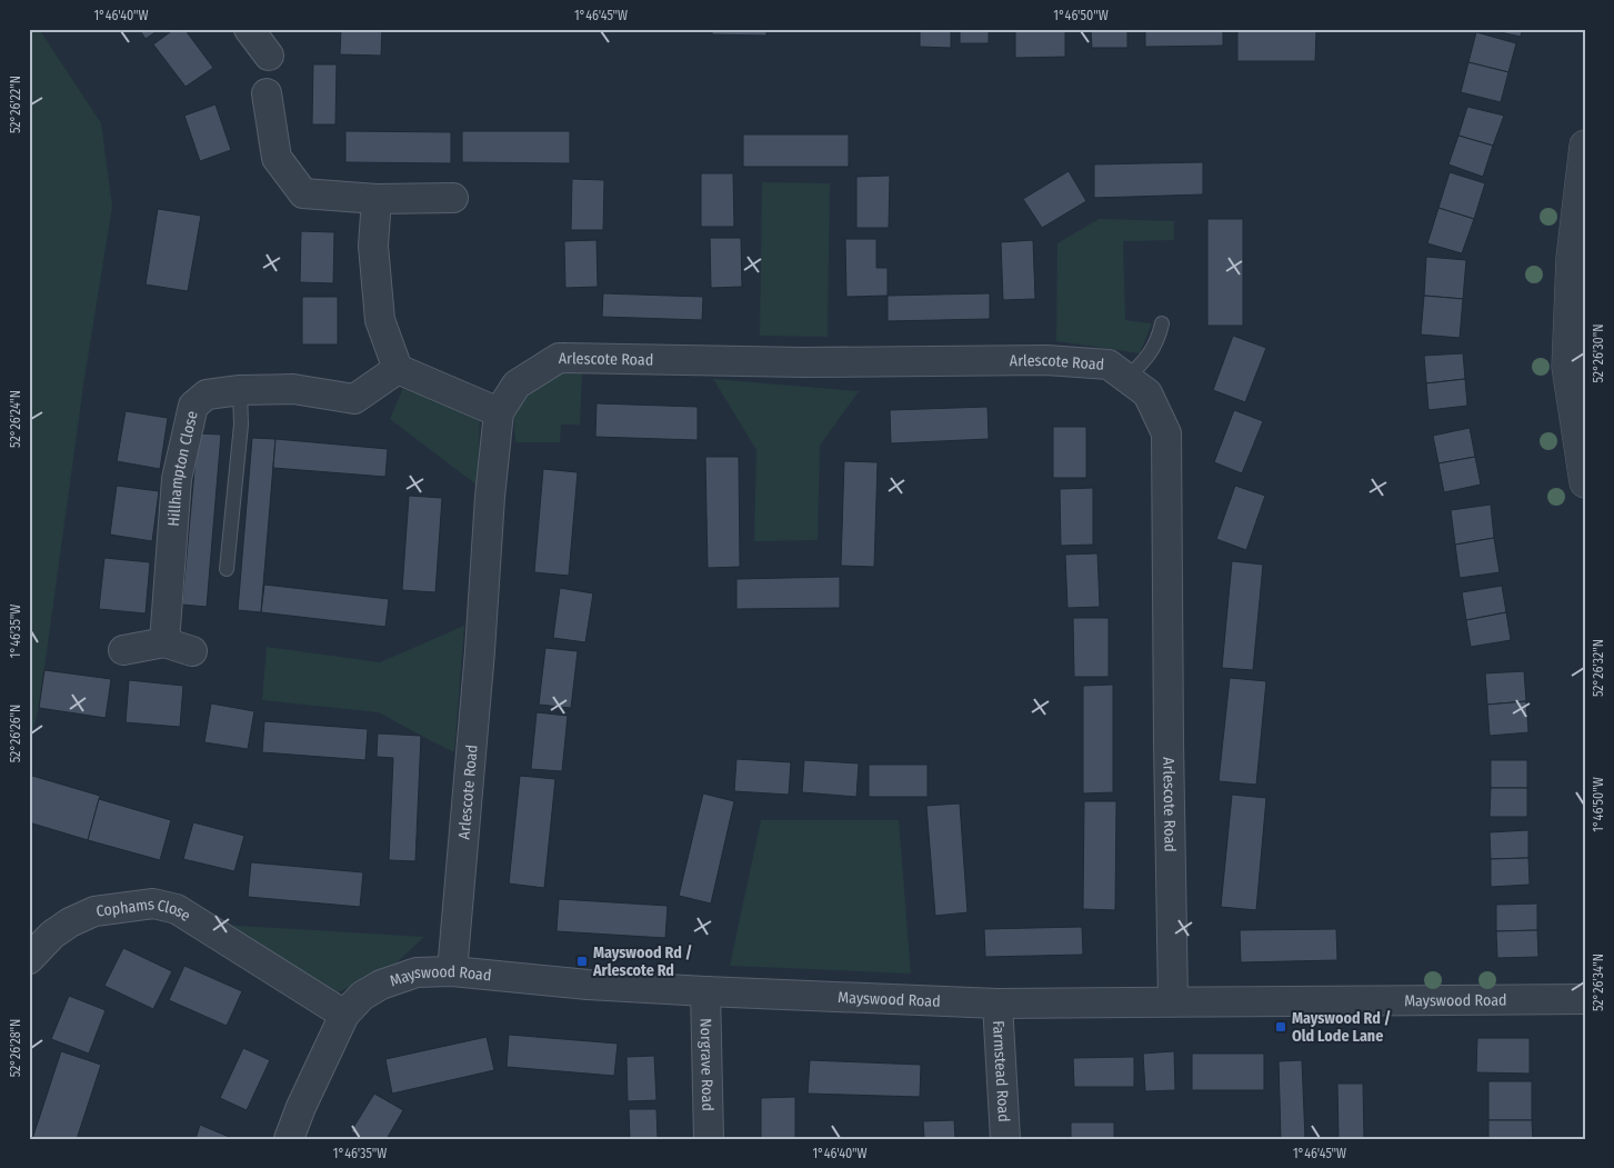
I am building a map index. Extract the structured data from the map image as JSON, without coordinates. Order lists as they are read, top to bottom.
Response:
{
  "streets": {
    "street": [
      "Arlescote Road",
      "Hillhampton Close",
      "Cophams Close",
      "Mayswood Road",
      "Norgrave Road",
      "Farmstead Road"
    ]
  },
  "crossings": [
    ["Arlescote Road", "Mayswood Road"],
    ["Cophams Close", "Mayswood Road"],
    ["Mayswood Road", "Norgrave Road"],
    ["Mayswood Road", "Farmstead Road"]
  ],
  "places": {
    "transit": ["Mayswood Rd / Arlescote Rd", "Mayswood Rd / Old Lode Lane"]
  },
  "coordinates": [
    "1°46'40\"W",
    "1°46'45\"W",
    "1°46'50\"W",
    "52°26'22\"N",
    "52°26'30\"N",
    "52°26'24\"N",
    "1°46'35\"W",
    "52°26'32\"N",
    "52°26'26\"N",
    "52°26'34\"N",
    "52°26'28\"N"
  ]
}
